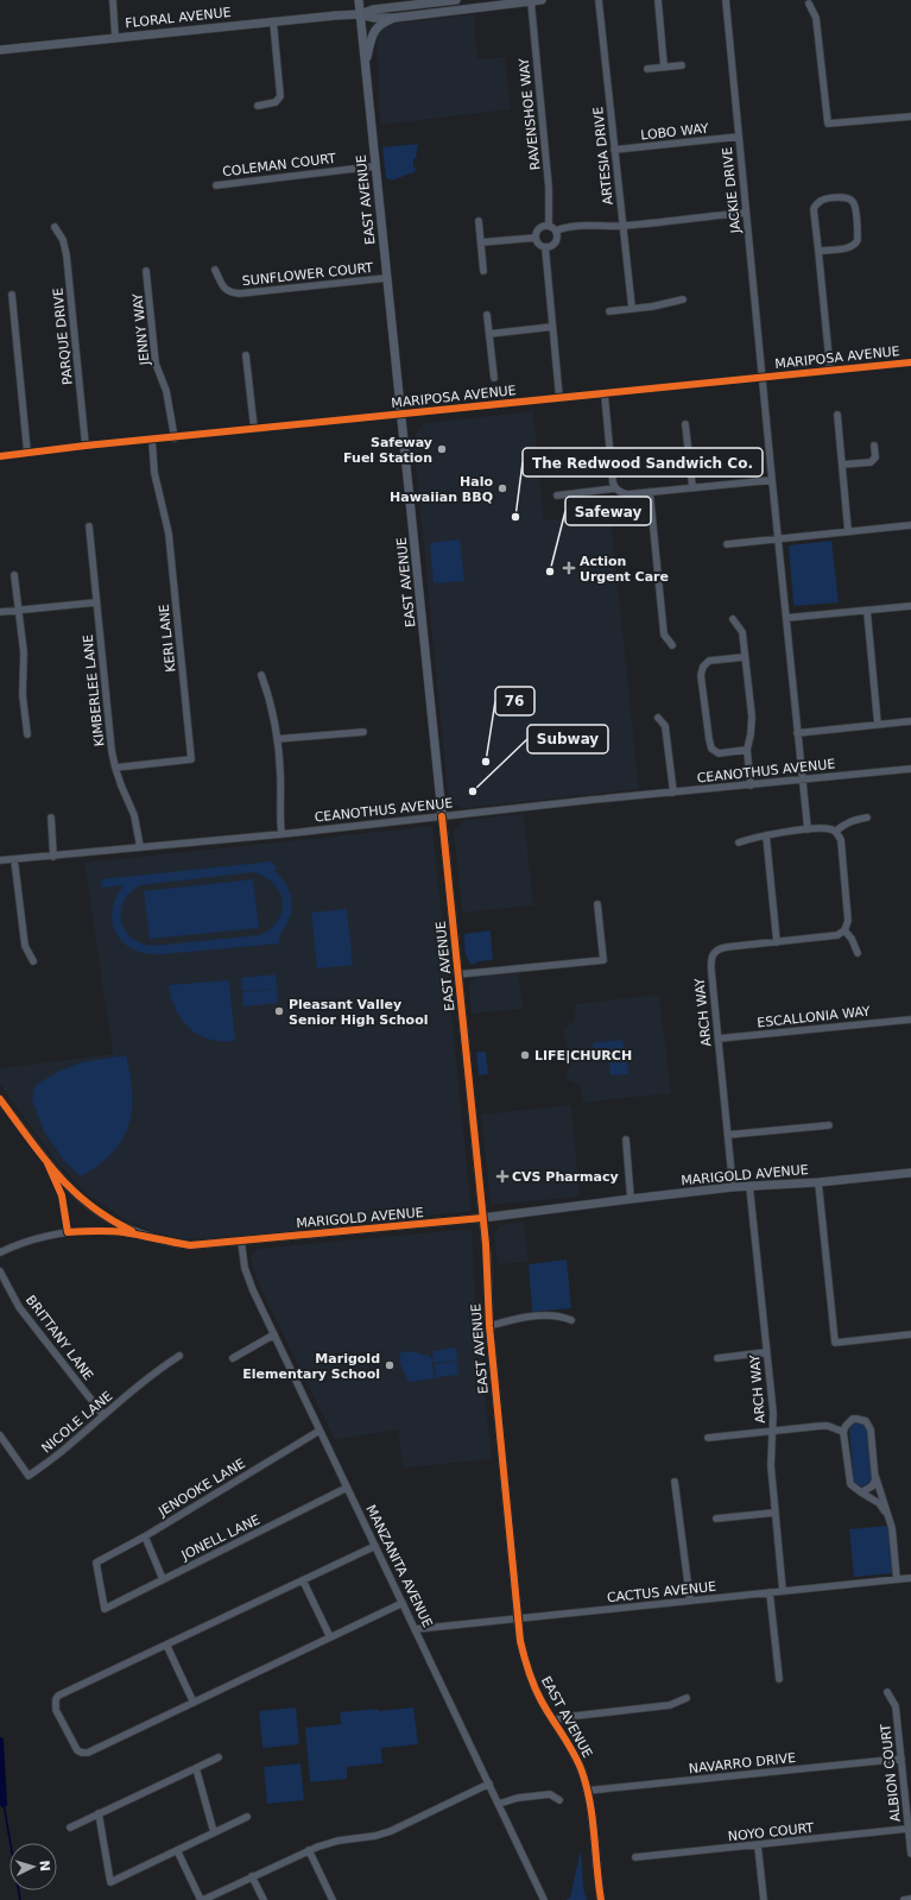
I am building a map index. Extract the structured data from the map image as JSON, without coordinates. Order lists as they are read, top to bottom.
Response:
{
  "streets": {
    "main road": ["EAST AVENUE"],
    "street": [
      "FLORAL AVENUE",
      "RAVENSHOE WAY",
      "LOBO WAY",
      "ARTESIA DRIVE",
      "COLEMAN COURT",
      "JACKIE DRIVE",
      "SUNFLOWER COURT",
      "JENNY WAY",
      "PARQUE DRIVE",
      "MARIPOSA AVENUE",
      "KERI LANE",
      "KIMBERLEE LANE",
      "CEANOTHUS AVENUE",
      "ARCH WAY",
      "ESCALLONIA WAY",
      "MARIGOLD AVENUE",
      "BRITTANY LANE",
      "NICOLE LANE",
      "JENOOKE LANE",
      "JONELL LANE",
      "MANZANITA AVENUE",
      "CACTUS AVENUE",
      "NAVARRO DRIVE",
      "ALBION COURT",
      "NOYO COURT"
    ]
  },
  "crossings": [
    ["FLORAL AVENUE", "RAVENSHOE WAY"],
    ["FLORAL AVENUE", "EAST AVENUE"],
    ["LOBO WAY", "ARTESIA DRIVE"],
    ["LOBO WAY", "JACKIE DRIVE"],
    ["COLEMAN COURT", "EAST AVENUE"],
    ["JACKIE DRIVE", "MARIPOSA AVENUE"],
    ["JACKIE DRIVE", "CEANOTHUS AVENUE"],
    ["EAST AVENUE", "SUNFLOWER COURT"],
    ["EAST AVENUE", "MARIPOSA AVENUE"],
    ["EAST AVENUE", "CEANOTHUS AVENUE"],
    ["EAST AVENUE", "MARIGOLD AVENUE"],
    ["EAST AVENUE", "CACTUS AVENUE"],
    ["EAST AVENUE", "NAVARRO DRIVE"],
    ["JENNY WAY", "MARIPOSA AVENUE"],
    ["PARQUE DRIVE", "MARIPOSA AVENUE"],
    ["MARIPOSA AVENUE", "KERI LANE"],
    ["KERI LANE", "KIMBERLEE LANE"],
    ["KIMBERLEE LANE", "CEANOTHUS AVENUE"],
    ["ARCH WAY", "ESCALLONIA WAY"],
    ["ARCH WAY", "MARIGOLD AVENUE"],
    ["ARCH WAY", "CACTUS AVENUE"],
    ["MARIGOLD AVENUE", "MANZANITA AVENUE"],
    ["BRITTANY LANE", "NICOLE LANE"],
    ["JENOOKE LANE", "JONELL LANE"],
    ["JENOOKE LANE", "MANZANITA AVENUE"],
    ["JONELL LANE", "MANZANITA AVENUE"],
    ["MANZANITA AVENUE", "CACTUS AVENUE"],
    ["NAVARRO DRIVE", "ALBION COURT"],
    ["ALBION COURT", "NOYO COURT"]
  ],
  "places": {
    "other": [
      "Safeway Fuel Station",
      "Halo Hawaiian BBQ",
      "The Redwood Sandwich Co.",
      "Safeway",
      "76",
      "Subway",
      "Pleasant Valley Senior High School",
      "LIFE|CHURCH",
      "Marigold Elementary School"
    ],
    "health": ["Action Urgent Care", "CVS Pharmacy"]
  },
  "north": "right"
}
